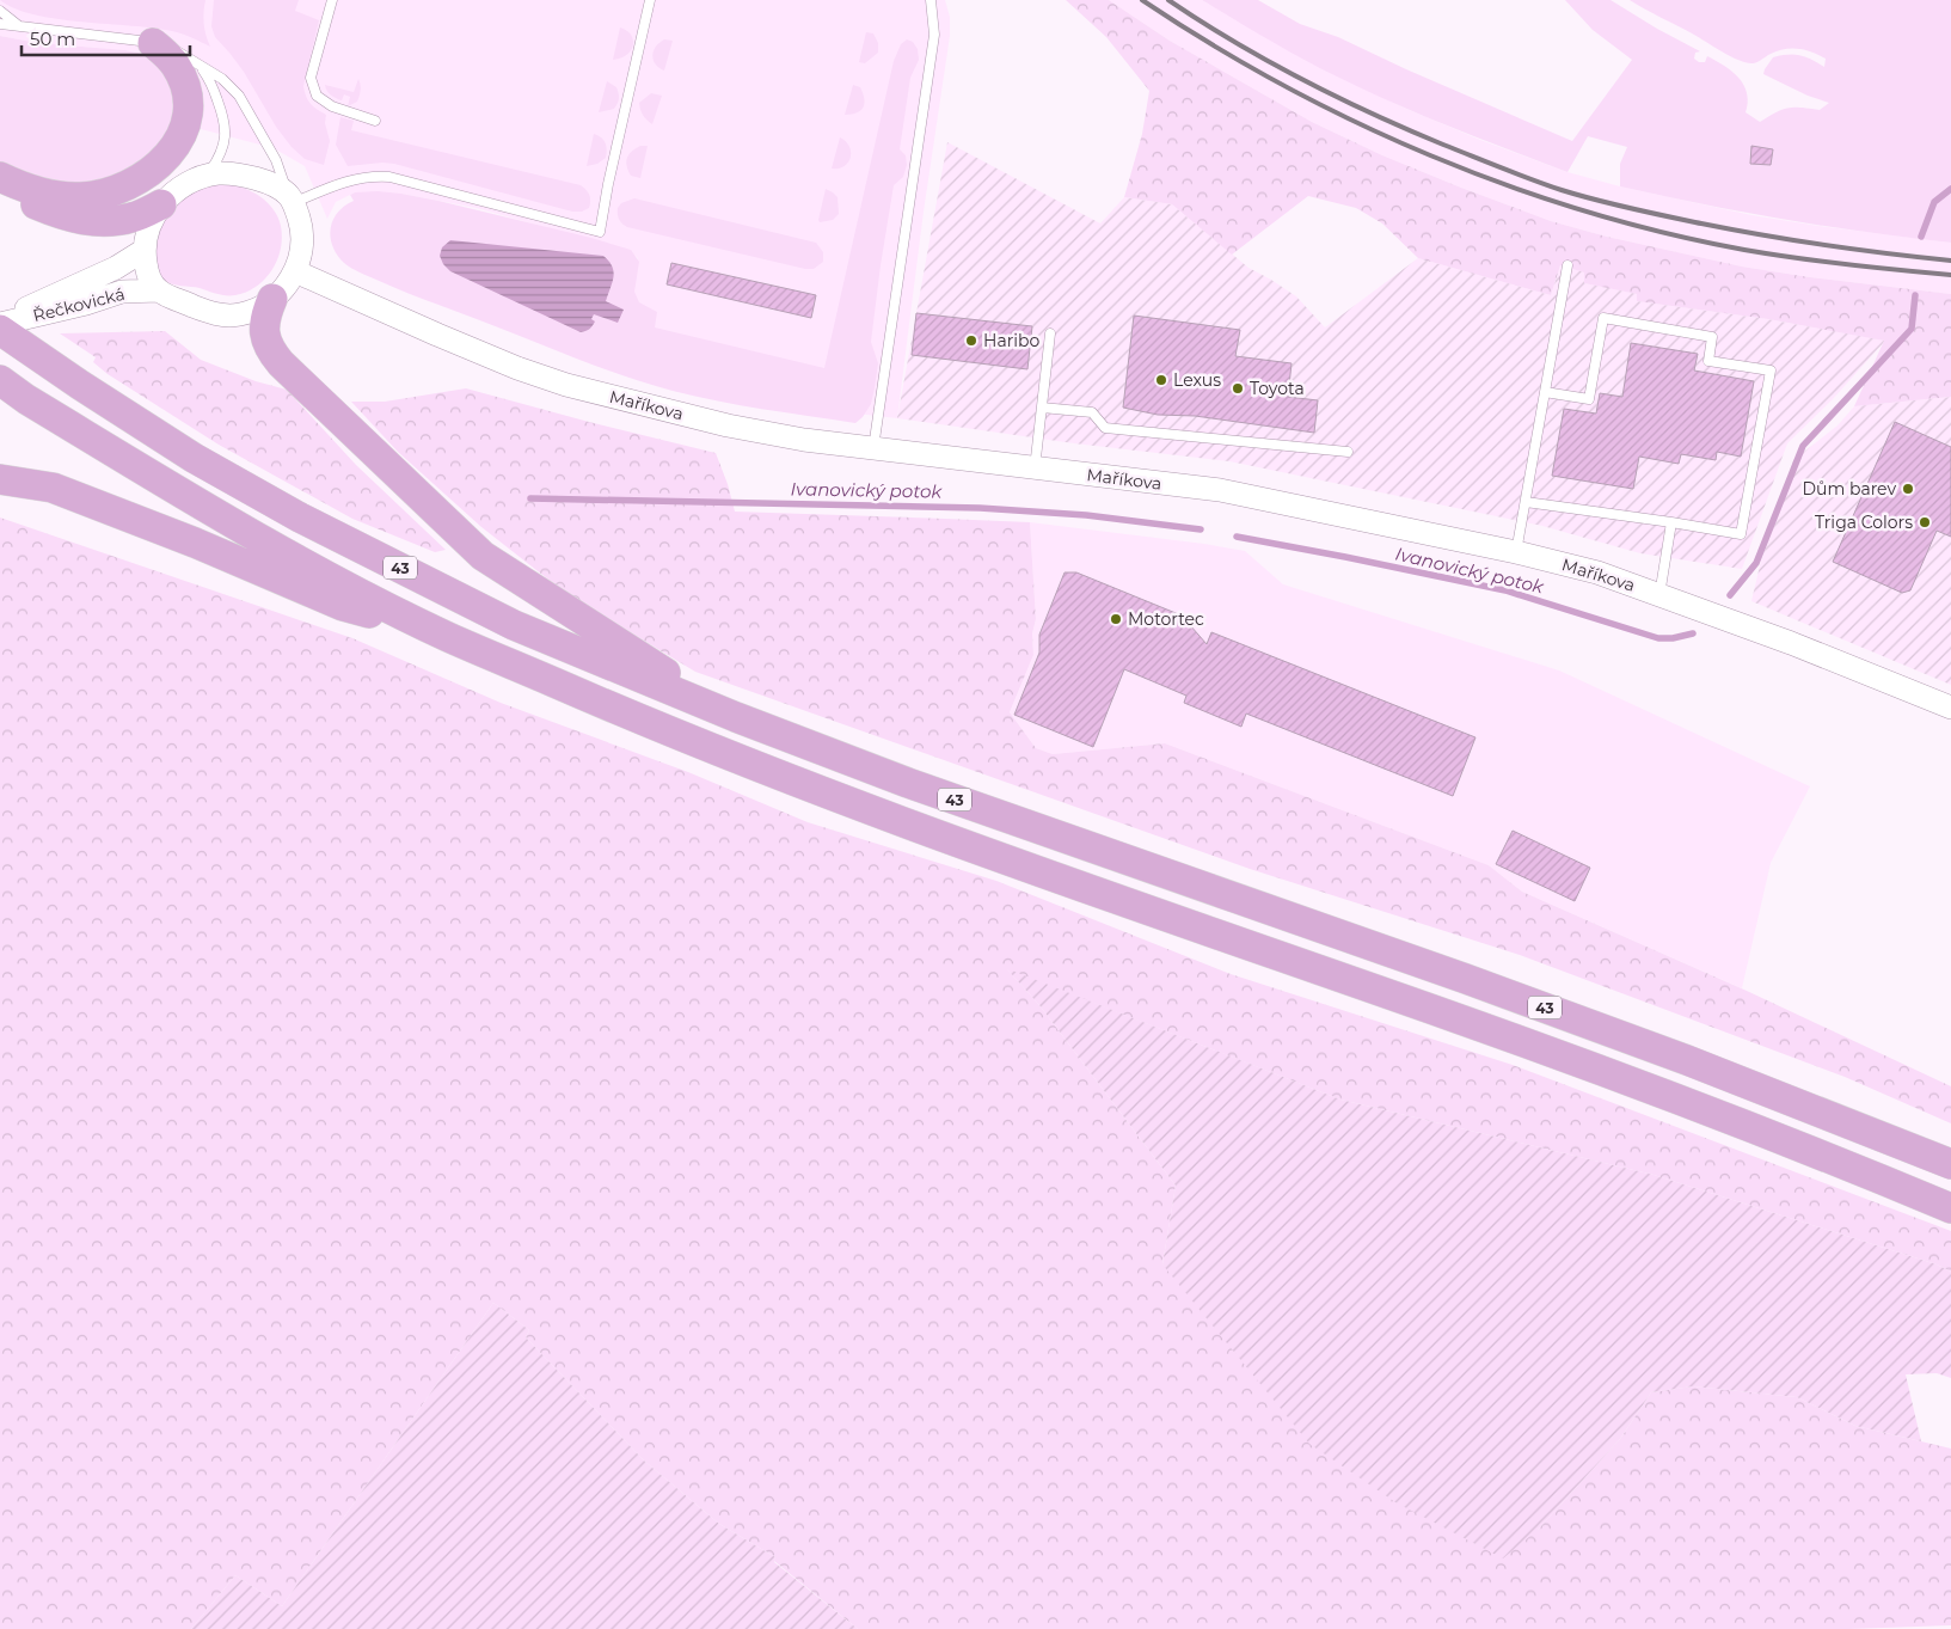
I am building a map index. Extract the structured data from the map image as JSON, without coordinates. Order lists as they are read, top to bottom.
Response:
{
  "streets": {
    "highway": ["43"],
    "street": ["Řečkovická", "Maříkova"]
  },
  "crossings": [
    ["Řečkovická", "Maříkova"]
  ],
  "water": ["Ivanovický potok"],
  "places": [
    "Haribo",
    "Lexus",
    "Toyota",
    "Dům barev",
    "Triga Colors",
    "Motortec"
  ],
  "scale_bar": "50 m"
}
